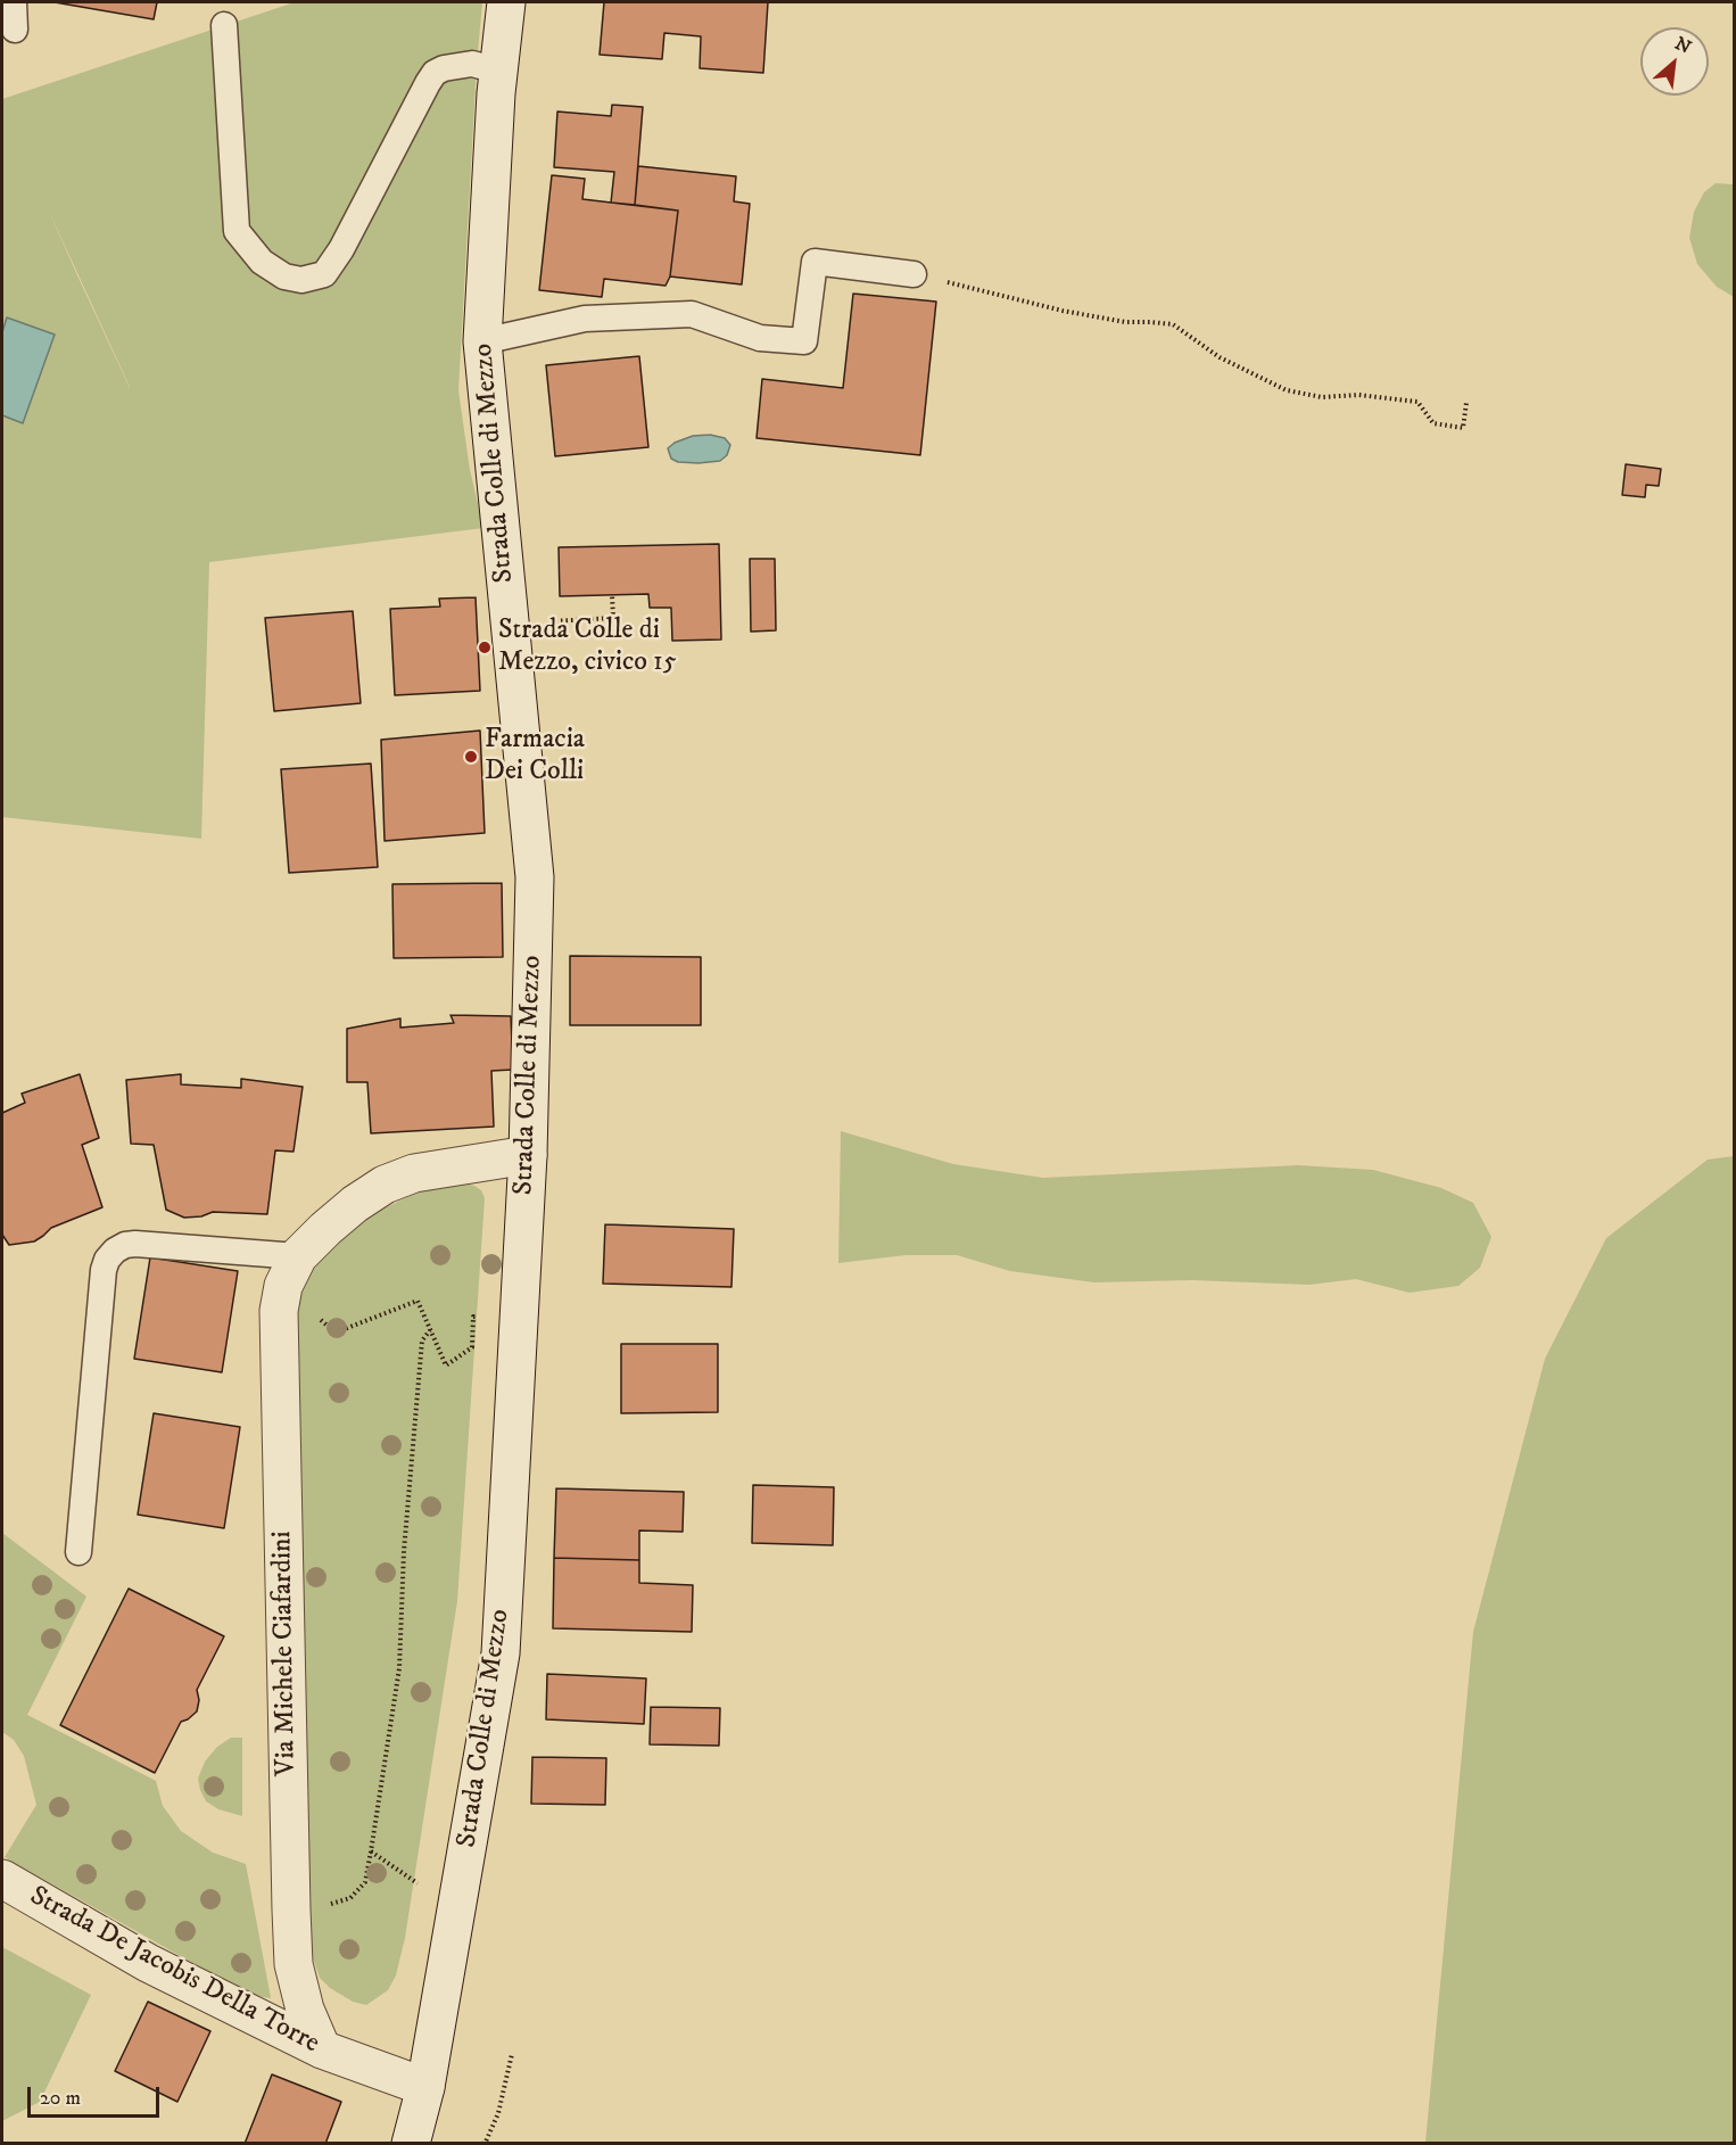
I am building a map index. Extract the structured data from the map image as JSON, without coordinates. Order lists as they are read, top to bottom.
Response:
{
  "streets": {
    "street": ["Strada Colle di Mezzo", "Via Michele Ciafardini", "Strada De Jacobis Della Torre"]
  },
  "crossings": [
    ["Strada Colle di Mezzo", "Via Michele Ciafardini"],
    ["Strada Colle di Mezzo", "Strada De Jacobis Della Torre"],
    ["Via Michele Ciafardini", "Strada De Jacobis Della Torre"]
  ],
  "places": ["Strada Colle di Mezzo, civico 15", "Farmacia Dei Colli"],
  "scale_bar": "20 m",
  "north": "top right"
}
